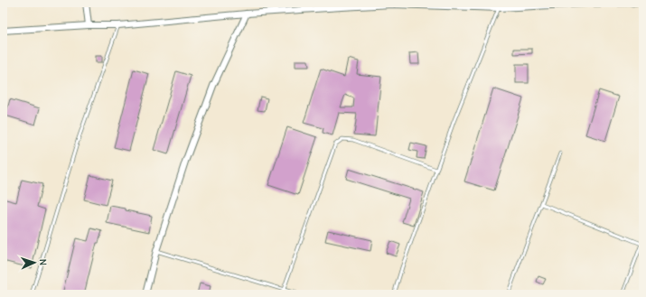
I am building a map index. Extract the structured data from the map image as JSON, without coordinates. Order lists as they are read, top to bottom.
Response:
{
  "north": "right"
}
